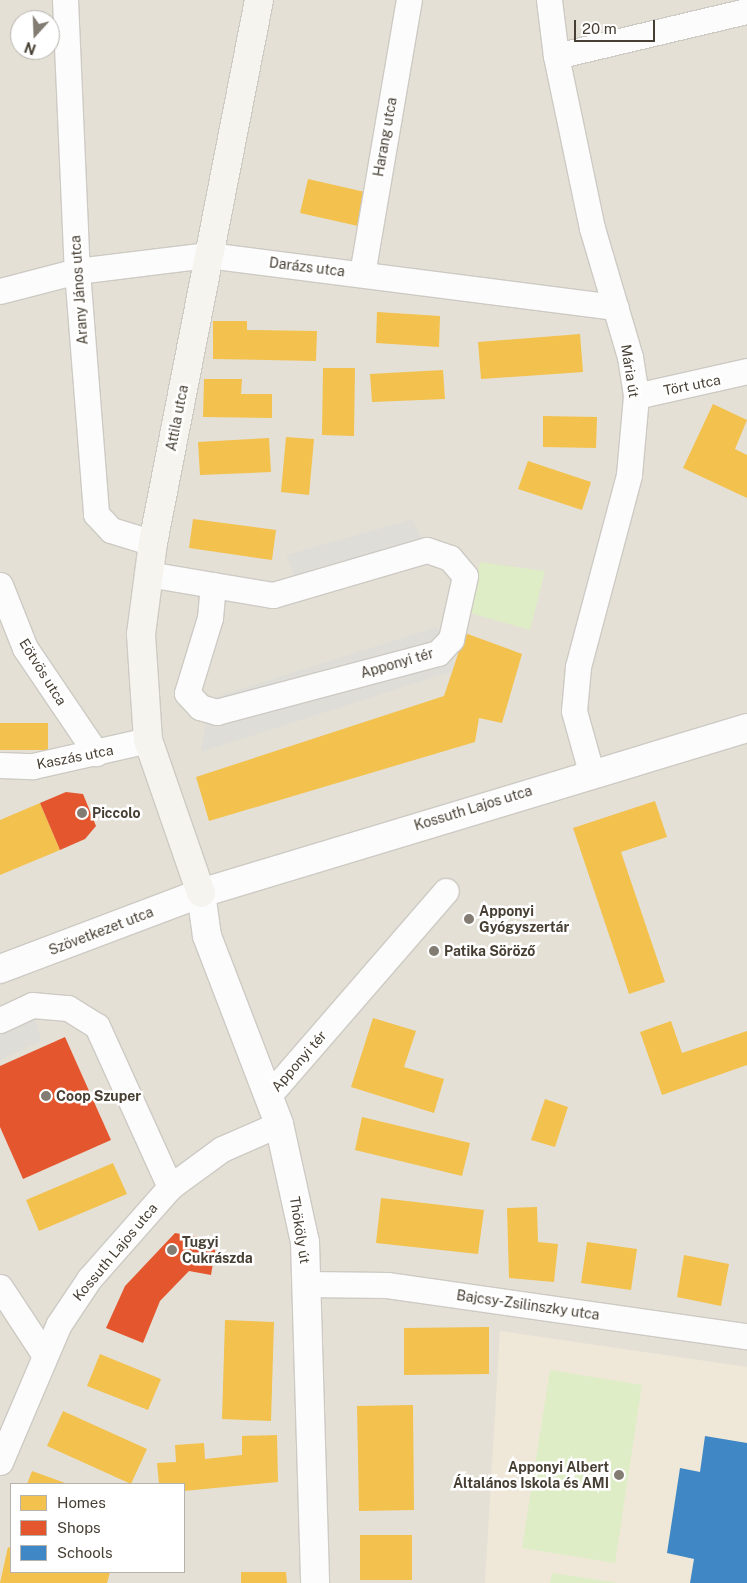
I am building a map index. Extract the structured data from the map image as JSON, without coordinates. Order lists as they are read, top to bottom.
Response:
{
  "streets": {
    "main road": ["Attila utca"],
    "street": [
      "Harang utca",
      "Darázs utca",
      "Arany János utca",
      "Mária út",
      "Tört utca",
      "Apponyi tér",
      "Eötvös utca",
      "Kaszás utca",
      "Kossuth Lajos utca",
      "Szövetkezet utca",
      "Thököly út",
      "Bajcsy-Zsilinszky utca"
    ]
  },
  "crossings": [
    ["Harang utca", "Darázs utca"],
    ["Darázs utca", "Arany János utca"],
    ["Darázs utca", "Mária út"],
    ["Darázs utca", "Attila utca"],
    ["Arany János utca", "Attila utca"],
    ["Mária út", "Tört utca"],
    ["Mária út", "Kossuth Lajos utca"],
    ["Attila utca", "Apponyi tér"],
    ["Attila utca", "Kaszás utca"],
    ["Attila utca", "Kossuth Lajos utca"],
    ["Attila utca", "Szövetkezet utca"],
    ["Attila utca", "Thököly út"],
    ["Apponyi tér", "Thököly út"],
    ["Eötvös utca", "Kaszás utca"],
    ["Kossuth Lajos utca", "Szövetkezet utca"],
    ["Kossuth Lajos utca", "Thököly út"],
    ["Szövetkezet utca", "Thököly út"],
    ["Thököly út", "Bajcsy-Zsilinszky utca"]
  ],
  "places": [
    "Piccolo",
    "Apponyi Gyógyszertár",
    "Patika Söröző",
    "Coop Szuper",
    "Tugyi Cukrászda",
    "Apponyi Albert Általános Iskola és AMI"
  ],
  "legend": ["Homes", "Shops", "Schools"],
  "scale_bar": "20 m",
  "north": "bottom"
}
